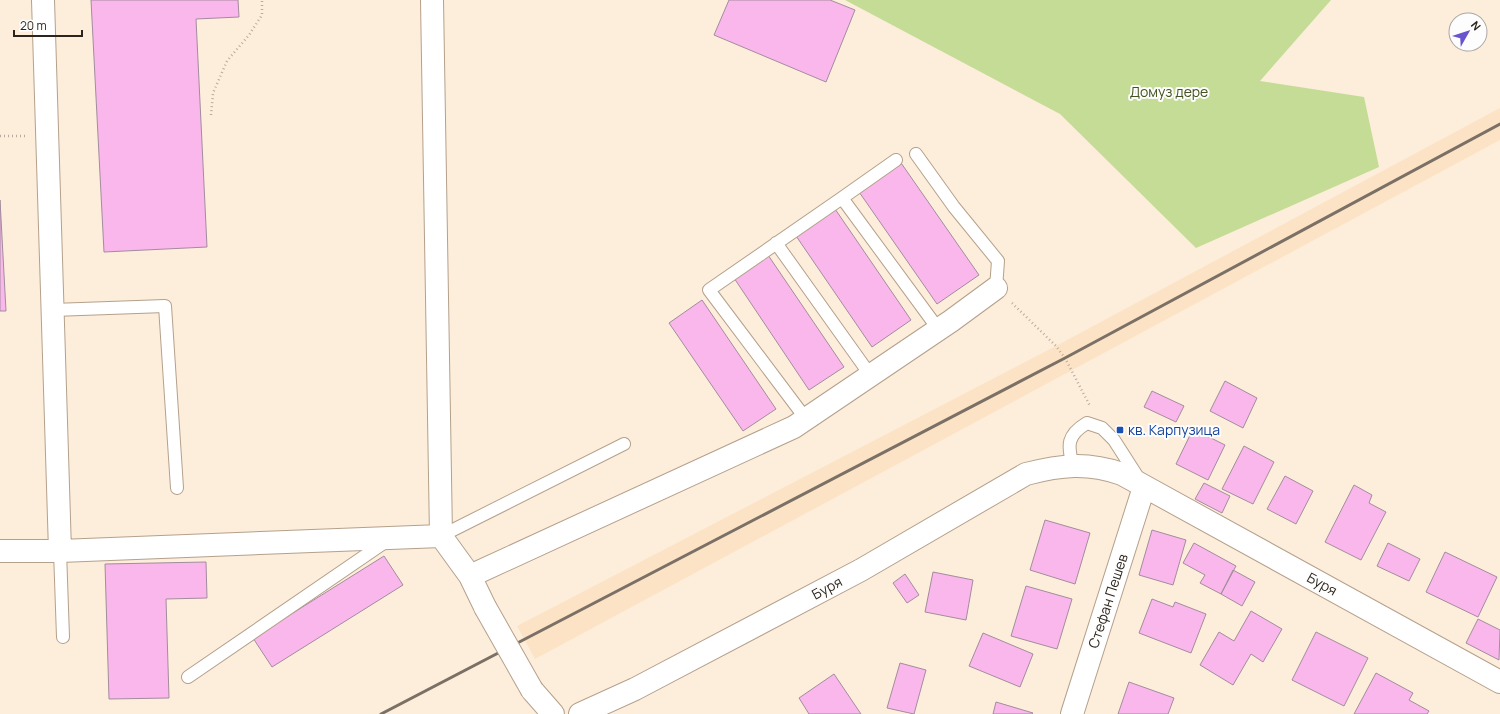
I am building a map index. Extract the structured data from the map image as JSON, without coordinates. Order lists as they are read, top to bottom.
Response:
{
  "streets": {
    "street": ["Буря", "Стефан Пешев"]
  },
  "crossings": [
    ["Буря", "Стефан Пешев"]
  ],
  "parks": ["Домуз дере"],
  "places": {
    "transit": ["кв. Карпузица"]
  },
  "scale_bar": "20 m",
  "north": "top right"
}
